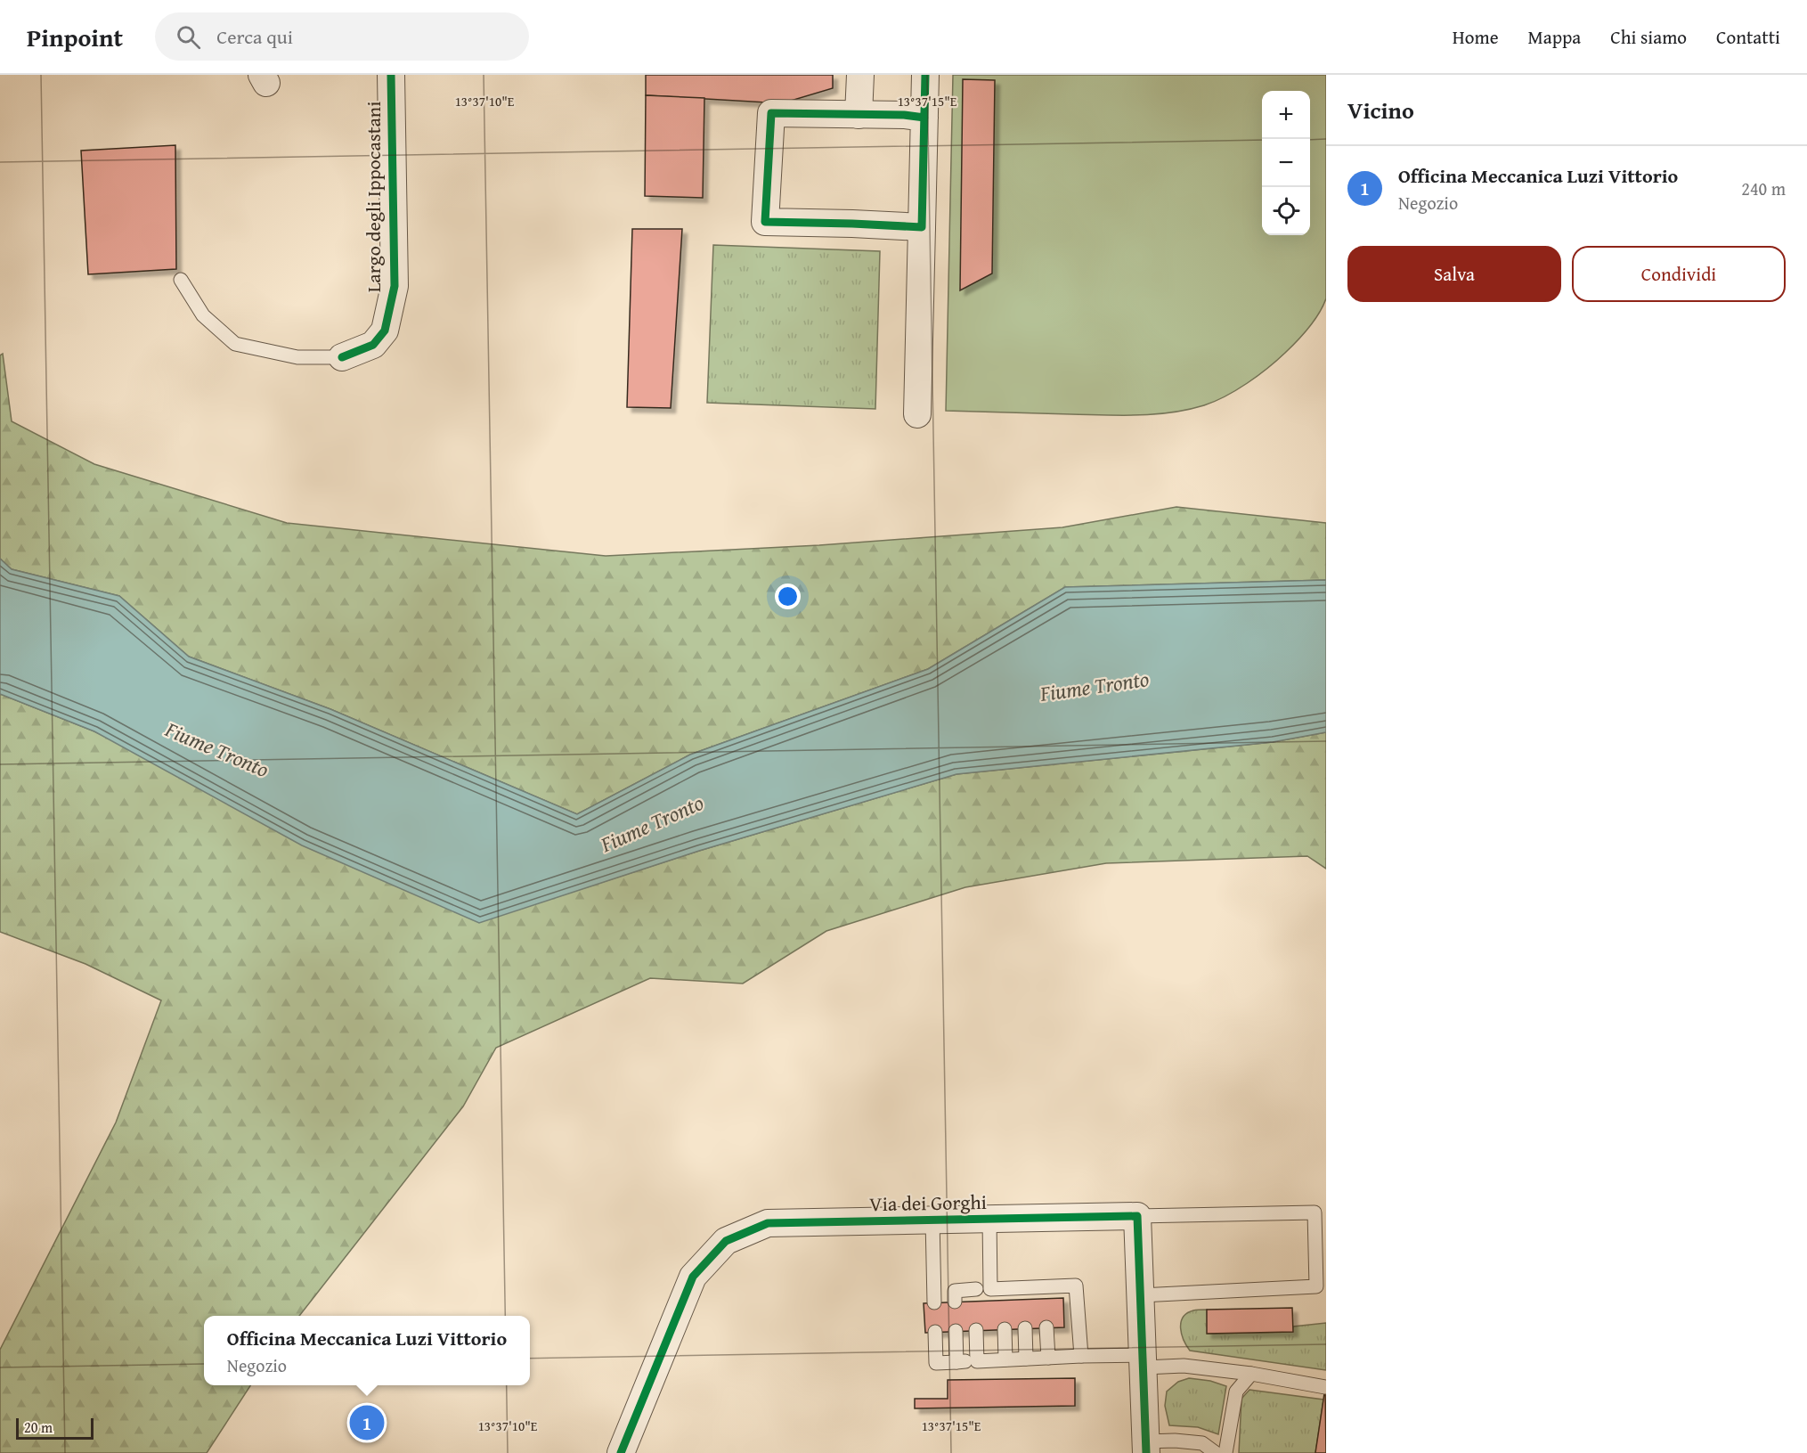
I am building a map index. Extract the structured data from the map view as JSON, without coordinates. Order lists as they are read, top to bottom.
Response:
{
  "streets": {
    "street": ["Largo degli Ippocastani", "Via dei Gorghi"]
  },
  "water": ["Fiume Tronto"],
  "scale_bar": "20 m",
  "page": {
    "header": "Pinpoint",
    "search": "Cerca qui",
    "nav": [
      "Home",
      "Mappa",
      "Chi siamo",
      "Contatti"
    ],
    "heading": "Vicino",
    "map_buttons": ["+", "−"],
    "list": [
      {
        "mark": "1",
        "name": "Officina Meccanica Luzi Vittorio",
        "note": "Negozio",
        "value": "240 m"
      }
    ],
    "buttons": ["Salva", "Condividi"],
    "popup": ["Officina Meccanica Luzi Vittorio", "Negozio"],
    "pins": "1",
    "scale": "20 m"
  },
  "coordinates": ["13°37'10\"E", "13°37'15\"E"]
}
